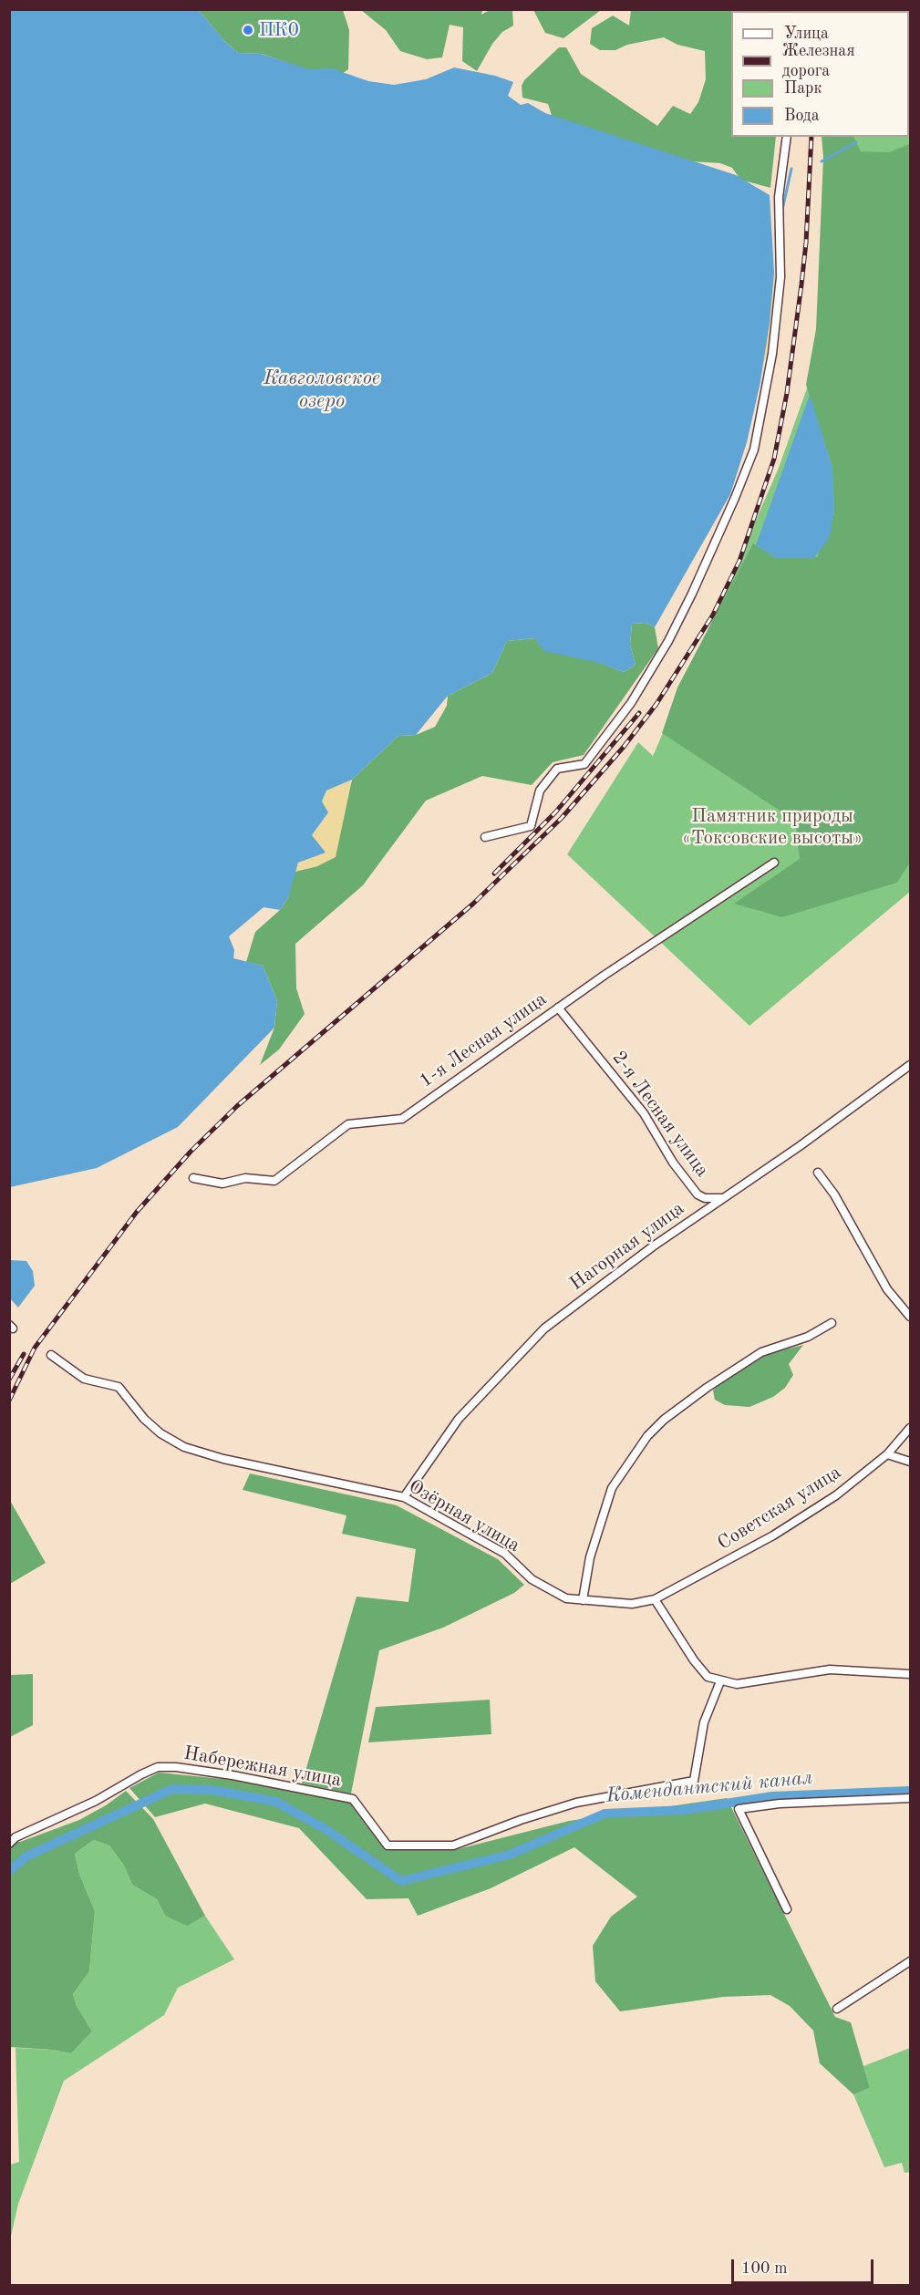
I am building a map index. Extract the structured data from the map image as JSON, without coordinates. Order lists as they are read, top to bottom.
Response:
{
  "streets": {
    "street": [
      "1-я Лесная улица",
      "2-я Лесная улица",
      "Нагорная улица",
      "Советская улица",
      "Озёрная улица",
      "Набережная улица"
    ]
  },
  "crossings": [
    ["1-я Лесная улица", "2-я Лесная улица"],
    ["2-я Лесная улица", "Нагорная улица"],
    ["Нагорная улица", "Озёрная улица"],
    ["Советская улица", "Озёрная улица"]
  ],
  "water": ["Кавголовское озеро", "Комендантский канал"],
  "parks": ["Памятник природы «Токсовские высоты»"],
  "places": ["ПК0"],
  "legend": [
    "Улица",
    "Железная дорога",
    "Парк",
    "Вода"
  ],
  "scale_bar": "100 m"
}
